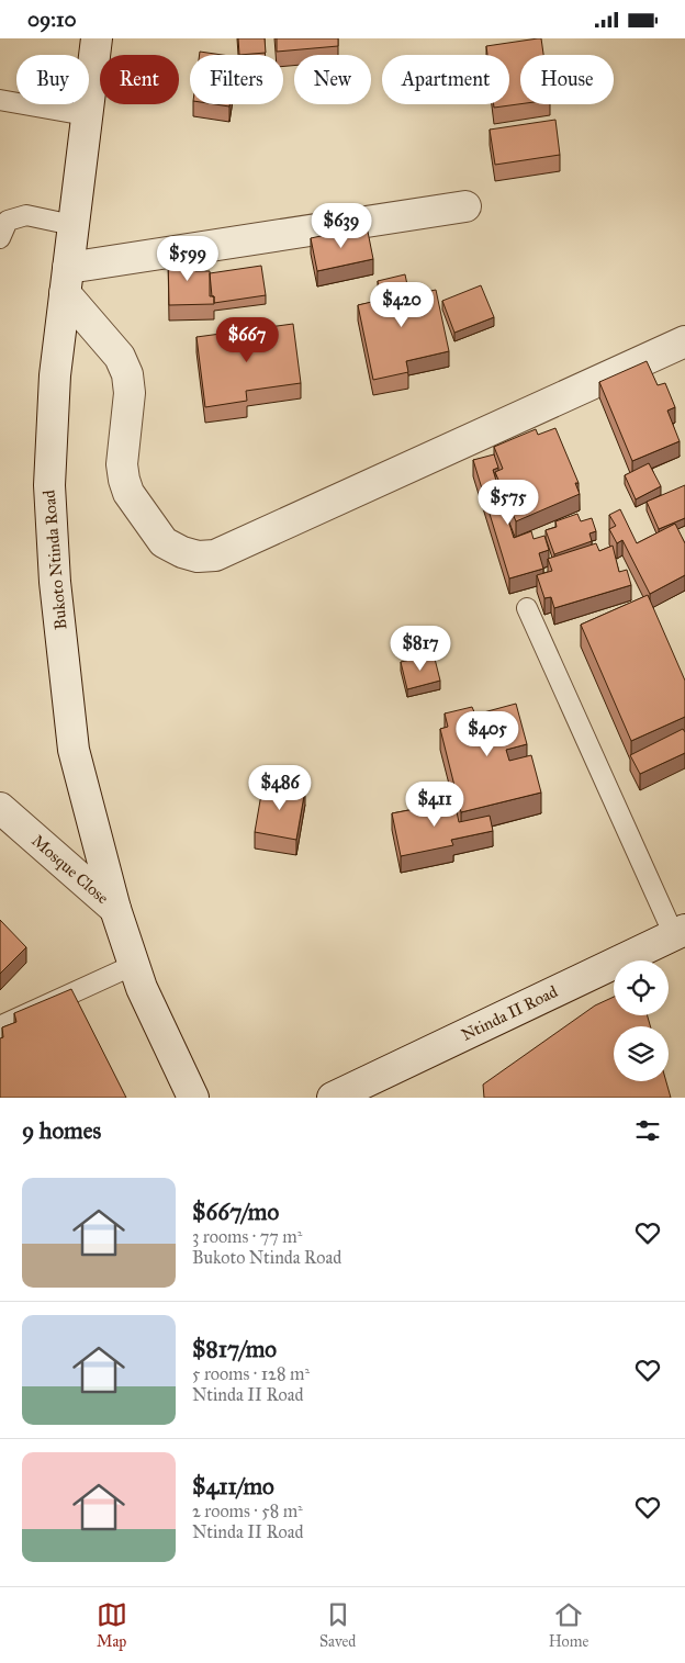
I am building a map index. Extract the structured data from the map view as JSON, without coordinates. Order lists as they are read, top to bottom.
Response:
{
  "streets": {
    "street": ["Bukoto Ntinda Road", "Mosque Close", "Ntinda II Road"]
  },
  "crossings": [
    ["Bukoto Ntinda Road", "Mosque Close"]
  ],
  "page": {
    "status": "09:10",
    "chip": [
      "Buy",
      "Rent",
      "Filters",
      "New",
      "Apartment",
      "House"
    ],
    "price": [
      "$639",
      "$599",
      "$420",
      "$667",
      "$575",
      "$817",
      "$405",
      "$486",
      "$411"
    ],
    "heading": "9 homes",
    "list": [
      {
        "name": "$667/mo",
        "note": "3 rooms · 77 m² · Bukoto Ntinda Road"
      },
      {
        "name": "$817/mo",
        "note": "5 rooms · 128 m² · Ntinda II Road"
      },
      {
        "name": "$411/mo",
        "note": "2 rooms · 58 m² · Ntinda II Road"
      }
    ],
    "tabs": ["Map", "Saved", "Home"]
  }
}
